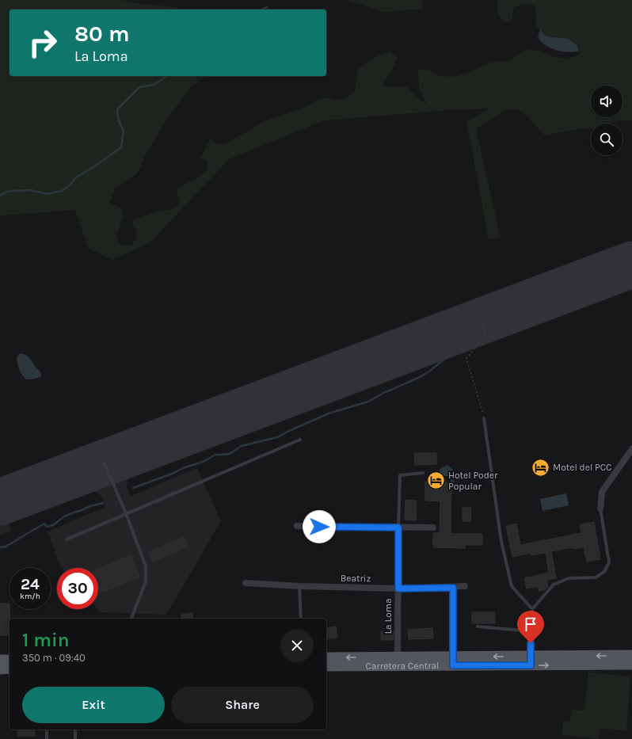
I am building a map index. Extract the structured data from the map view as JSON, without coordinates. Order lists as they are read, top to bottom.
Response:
{
  "streets": {
    "main road": ["Carretera Central"],
    "street": ["Beatriz", "La Loma"]
  },
  "crossings": [
    ["Beatriz", "La Loma"],
    ["La Loma", "Carretera Central"]
  ],
  "places": {
    "hotel": ["Motel del PCC", "Hotel Poder Popular"]
  },
  "page": {
    "turn": ["80 m", "La Loma"],
    "speed": "24 km/h",
    "limit": "30",
    "heading": ["1 min", "350 m · 09:40"],
    "buttons": ["Exit", "Share"]
  }
}
